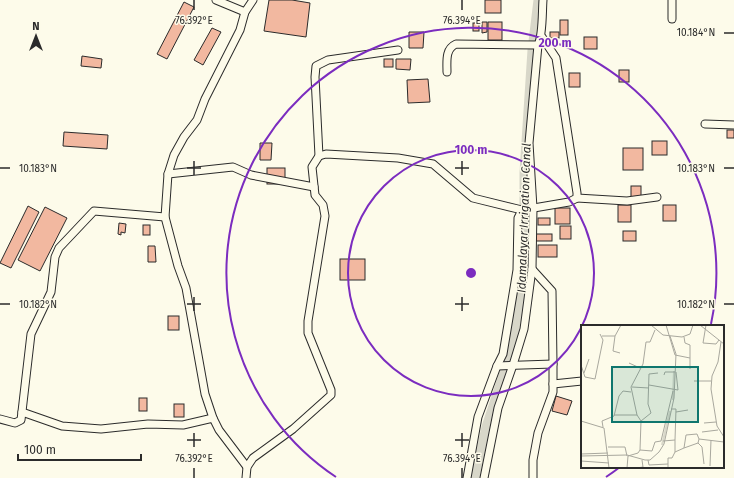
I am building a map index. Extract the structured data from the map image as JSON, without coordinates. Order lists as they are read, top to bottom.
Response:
{
  "water": ["Idamalayar Irrigation Canal"],
  "scale_bar": "100 m",
  "north": "top",
  "coordinates": [
    "76.392°E",
    "76.394°E",
    "10.184°N",
    "10.183°N",
    "10.182°N"
  ],
  "rings": ["200 m", "100 m"]
}
